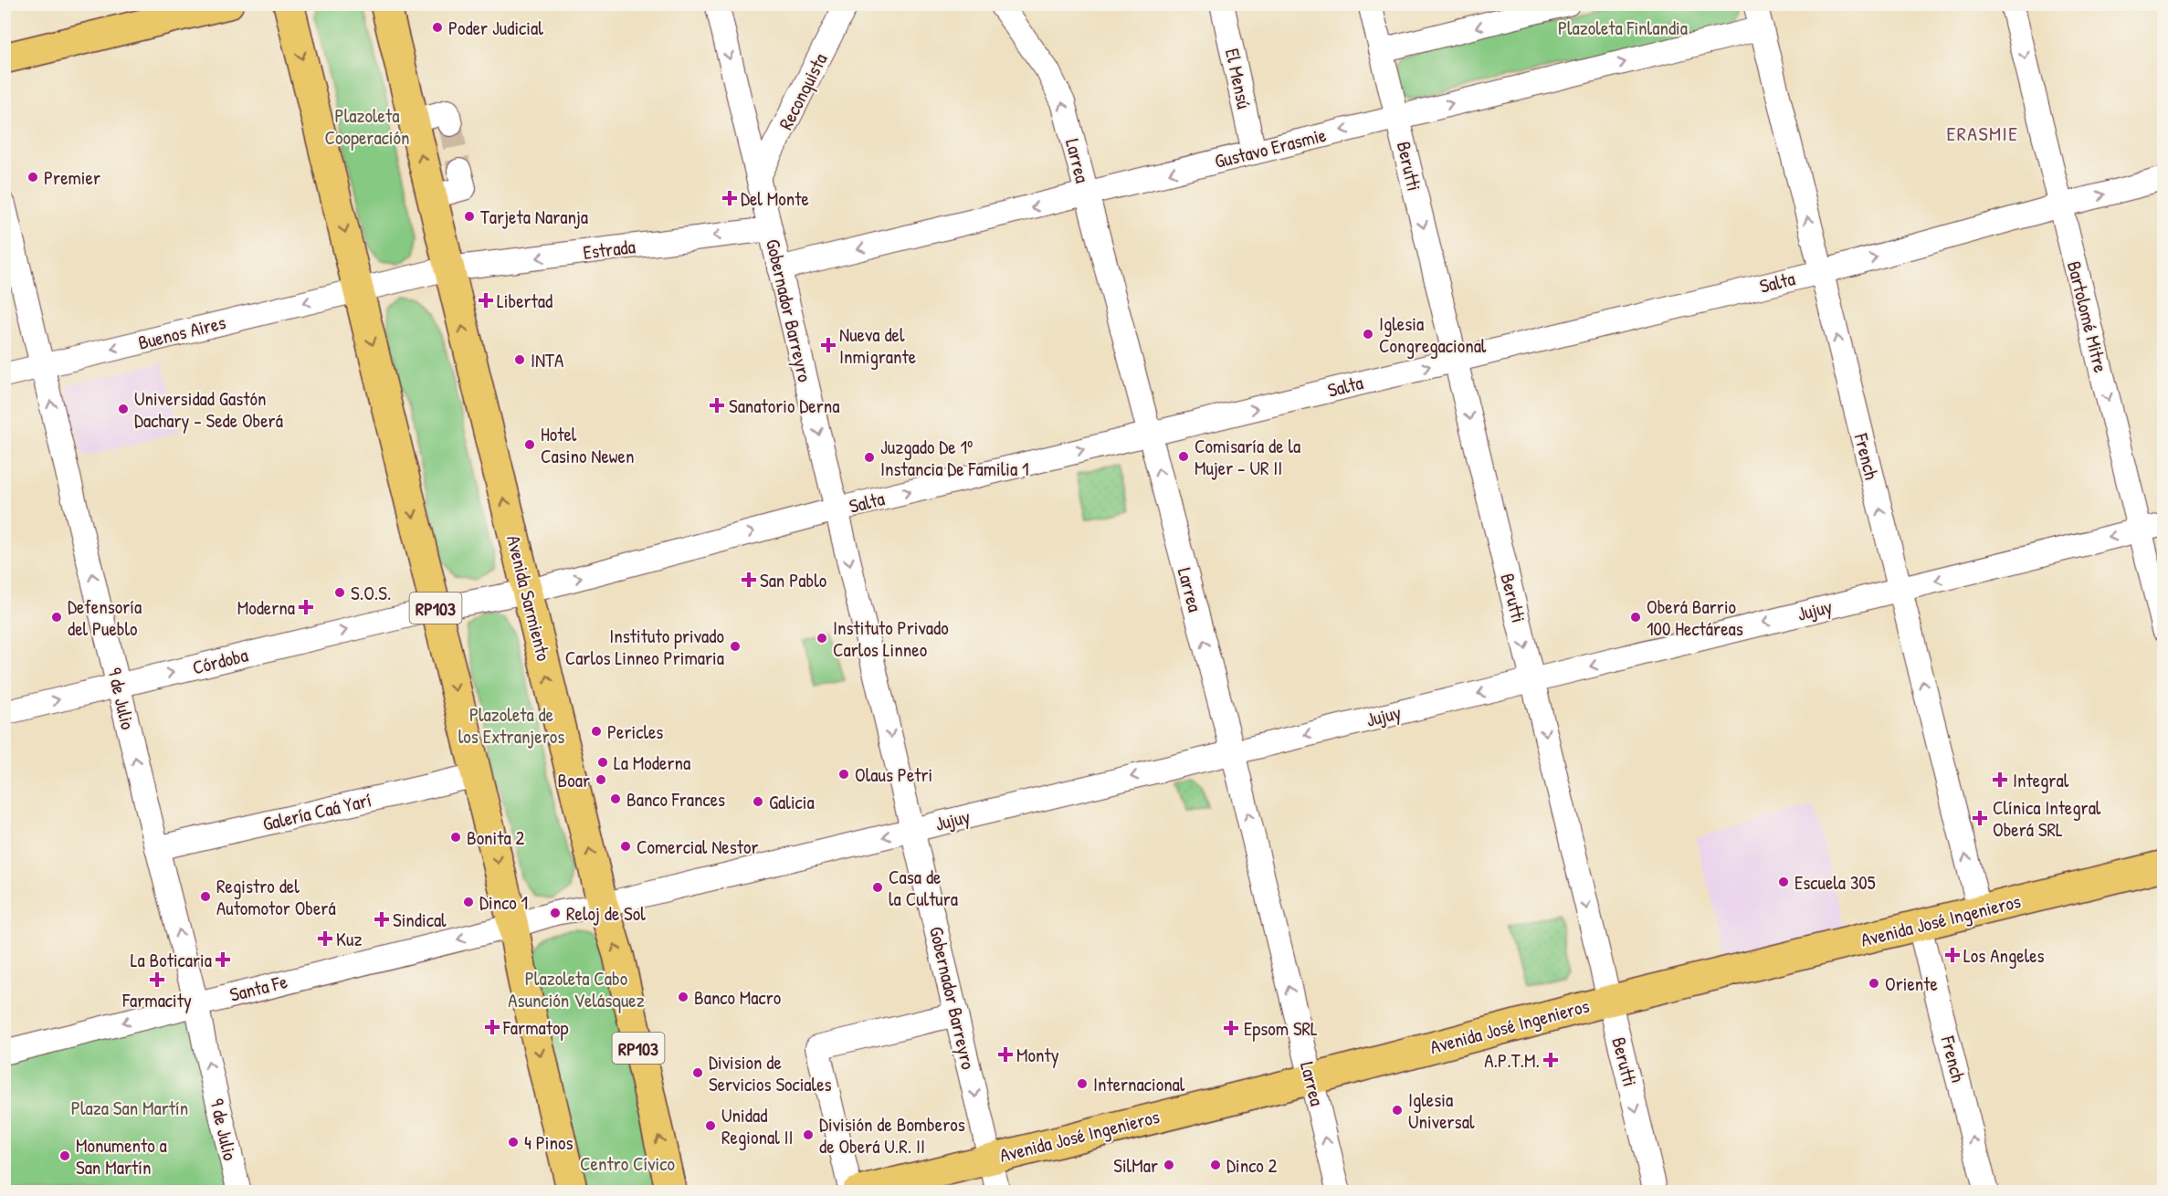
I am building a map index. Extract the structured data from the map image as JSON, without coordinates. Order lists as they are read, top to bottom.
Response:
{
  "streets": {
    "main road": ["Avenida Sarmiento", "RP103", "Avenida José Ingenieros"],
    "street": [
      "El Mensú",
      "Reconquista",
      "Gustavo Erasmie",
      "Larrea",
      "Berutti",
      "Estrada",
      "Salta",
      "Gobernador Barreyro",
      "Bartolomé Mitre",
      "Buenos Aires",
      "French",
      "Jujuy",
      "Córdoba",
      "9 de Julio",
      "Galería Caá Yarí",
      "Santa Fe"
    ]
  },
  "crossings": [
    ["El Mensú", "Gustavo Erasmie"],
    ["Reconquista", "Gobernador Barreyro"],
    ["Gustavo Erasmie", "Larrea"],
    ["Gustavo Erasmie", "Berutti"],
    ["Gustavo Erasmie", "Gobernador Barreyro"],
    ["Gustavo Erasmie", "French"],
    ["Larrea", "Salta"],
    ["Larrea", "Jujuy"],
    ["Larrea", "Avenida José Ingenieros"],
    ["Berutti", "Salta"],
    ["Berutti", "Jujuy"],
    ["Berutti", "Avenida José Ingenieros"],
    ["Estrada", "Gobernador Barreyro"],
    ["Estrada", "Buenos Aires"],
    ["Estrada", "Avenida Sarmiento"],
    ["Estrada", "RP103"],
    ["Salta", "Gobernador Barreyro"],
    ["Salta", "Bartolomé Mitre"],
    ["Salta", "French"],
    ["Salta", "Avenida Sarmiento"],
    ["Salta", "RP103"],
    ["Salta", "Córdoba"],
    ["Gobernador Barreyro", "Jujuy"],
    ["Gobernador Barreyro", "Avenida José Ingenieros"],
    ["Bartolomé Mitre", "Jujuy"],
    ["Buenos Aires", "RP103"],
    ["Buenos Aires", "9 de Julio"],
    ["French", "Jujuy"],
    ["French", "Avenida José Ingenieros"],
    ["Avenida Sarmiento", "Jujuy"],
    ["RP103", "Jujuy"],
    ["RP103", "Córdoba"],
    ["RP103", "Galería Caá Yarí"],
    ["RP103", "Santa Fe"],
    ["Jujuy", "Santa Fe"],
    ["Córdoba", "9 de Julio"],
    ["9 de Julio", "Galería Caá Yarí"],
    ["9 de Julio", "Santa Fe"]
  ],
  "one_way": [
    "Larrea",
    "Berutti",
    "Estrada",
    "Salta",
    "Gobernador Barreyro",
    "Bartolomé Mitre",
    "Buenos Aires",
    "French",
    "Jujuy",
    "Córdoba",
    "9 de Julio",
    "Santa Fe"
  ],
  "districts": ["ERASMIE"],
  "parks": [
    "Plazoleta Finlandia",
    "Plazoleta Cooperación",
    "Plazoleta de los Extranjeros",
    "Plazoleta Cabo Asunción Velásquez",
    "Plaza San Martín",
    "Centro Cívico"
  ],
  "places": {
    "other": [
      "Poder Judicial",
      "Premier",
      "Tarjeta Naranja",
      "Iglesia Congregacional",
      "INTA",
      "Universidad Gastón Dachary - Sede Oberá",
      "Hotel Casino Newen",
      "Comisaría de la Mujer - UR II",
      "Juzgado De 1º Instancia De Familia 1",
      "S.O.S.",
      "Defensoría del Pueblo",
      "Oberá Barrio 100 Hectáreas",
      "Instituto Privado Carlos Linneo",
      "Instituto privado Carlos Linneo Primaria",
      "Pericles",
      "La Moderna",
      "Olaus Petri",
      "Boar",
      "Banco Frances",
      "Galicia",
      "Bonita 2",
      "Comercial Nestor",
      "Escuela 305",
      "Casa de la Cultura",
      "Registro del Automotor Oberá",
      "Dinco 1",
      "Reloj de Sol",
      "Oriente",
      "Banco Macro",
      "Division de Servicios Sociales",
      "Internacional",
      "Iglesia Universal",
      "Unidad Regional II",
      "División de Bomberos de Oberá U.R. II",
      "4 Pinos",
      "Monumento a San Martín",
      "SilMar",
      "Dinco 2"
    ],
    "health": [
      "Del Monte",
      "Libertad",
      "Nueva del Inmigrante",
      "Sanatorio Derna",
      "San Pablo",
      "Moderna",
      "Integral",
      "Clínica Integral Oberá SRL",
      "Sindical",
      "Kuz",
      "Los Angeles",
      "La Boticaria",
      "Farmacity",
      "Farmatop",
      "Epsom SRL",
      "Monty",
      "A.P.T.M."
    ]
  }
}
